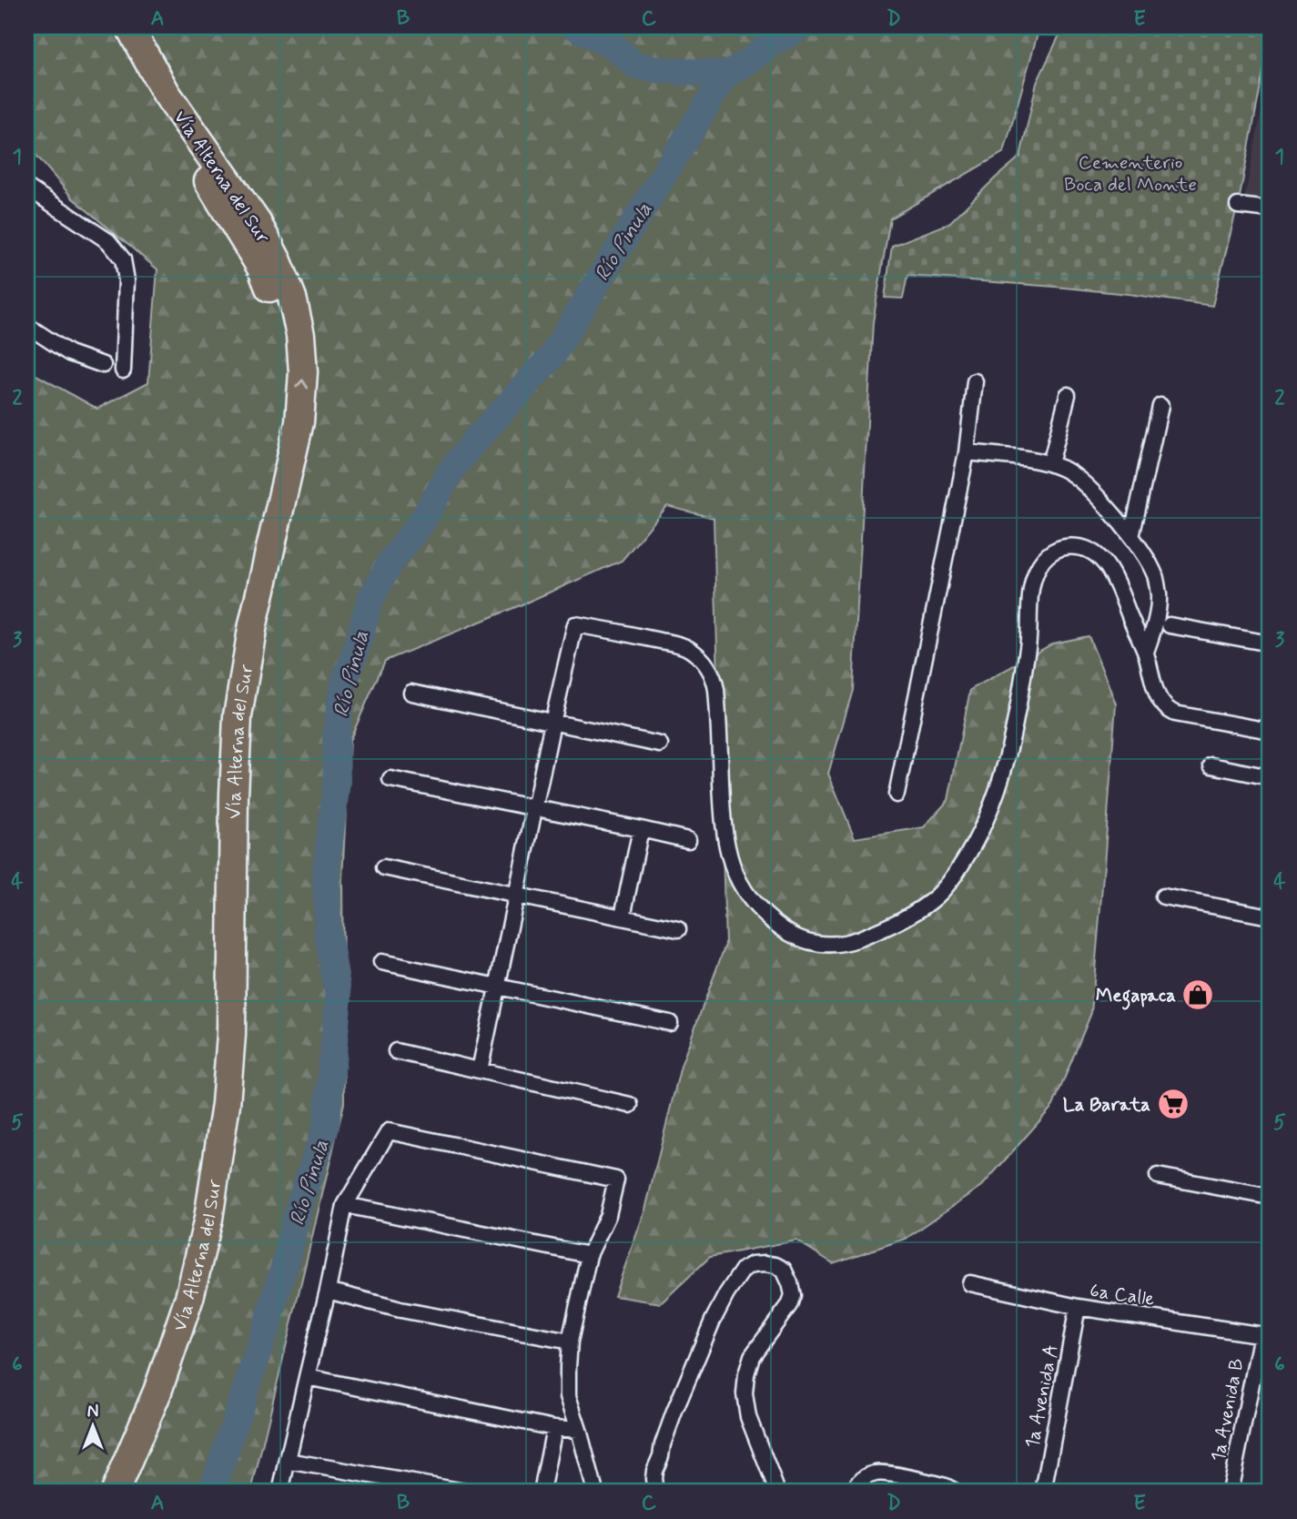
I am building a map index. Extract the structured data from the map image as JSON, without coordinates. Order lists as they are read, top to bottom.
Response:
{
  "streets": {
    "highway": ["Vía Alterna del Sur"],
    "street": ["6a Calle", "1a Avenida A", "1a Avenida B"]
  },
  "crossings": [
    ["6a Calle", "1a Avenida A"],
    ["6a Calle", "1a Avenida B"]
  ],
  "water": ["Río Pinula"],
  "parks": ["Cementerio Boca del Monte"],
  "places": {
    "shop": ["Megapaca"],
    "supermarket": ["La Barata"]
  },
  "north": "top",
  "grid": {
    "columns": [
      "A",
      "B",
      "C",
      "D",
      "E"
    ],
    "rows": [
      "1",
      "2",
      "3",
      "4",
      "5",
      "6"
    ]
  }
}
